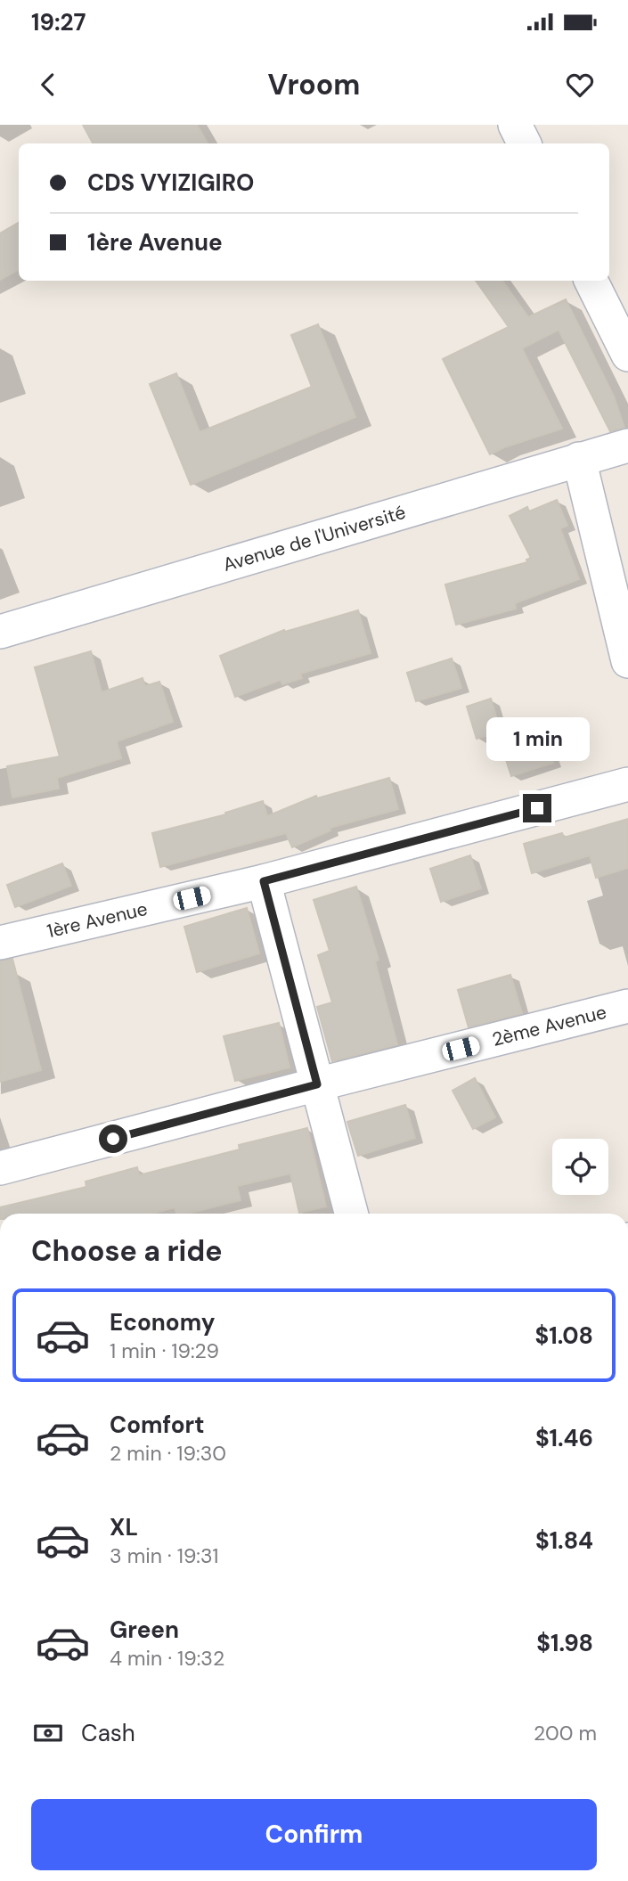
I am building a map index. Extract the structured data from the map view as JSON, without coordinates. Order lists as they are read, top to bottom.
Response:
{
  "streets": {
    "street": ["Avenue de l'Université", "1ère Avenue", "2ème Avenue"]
  },
  "page": {
    "status": "19:27",
    "header": "Vroom",
    "banner": ["CDS VYIZIGIRO", "1ère Avenue"],
    "bubble": "1 min",
    "heading": "Choose a ride",
    "list": [
      {
        "name": "Economy",
        "note": "1 min · 19:29",
        "value": "$1.08"
      },
      {
        "name": "Comfort",
        "note": "2 min · 19:30",
        "value": "$1.46"
      },
      {
        "name": "XL",
        "note": "3 min · 19:31",
        "value": "$1.84"
      },
      {
        "name": "Green",
        "note": "4 min · 19:32",
        "value": "$1.98"
      }
    ],
    "pay": ["Cash", "200 m"],
    "buttons": "Confirm"
  }
}
